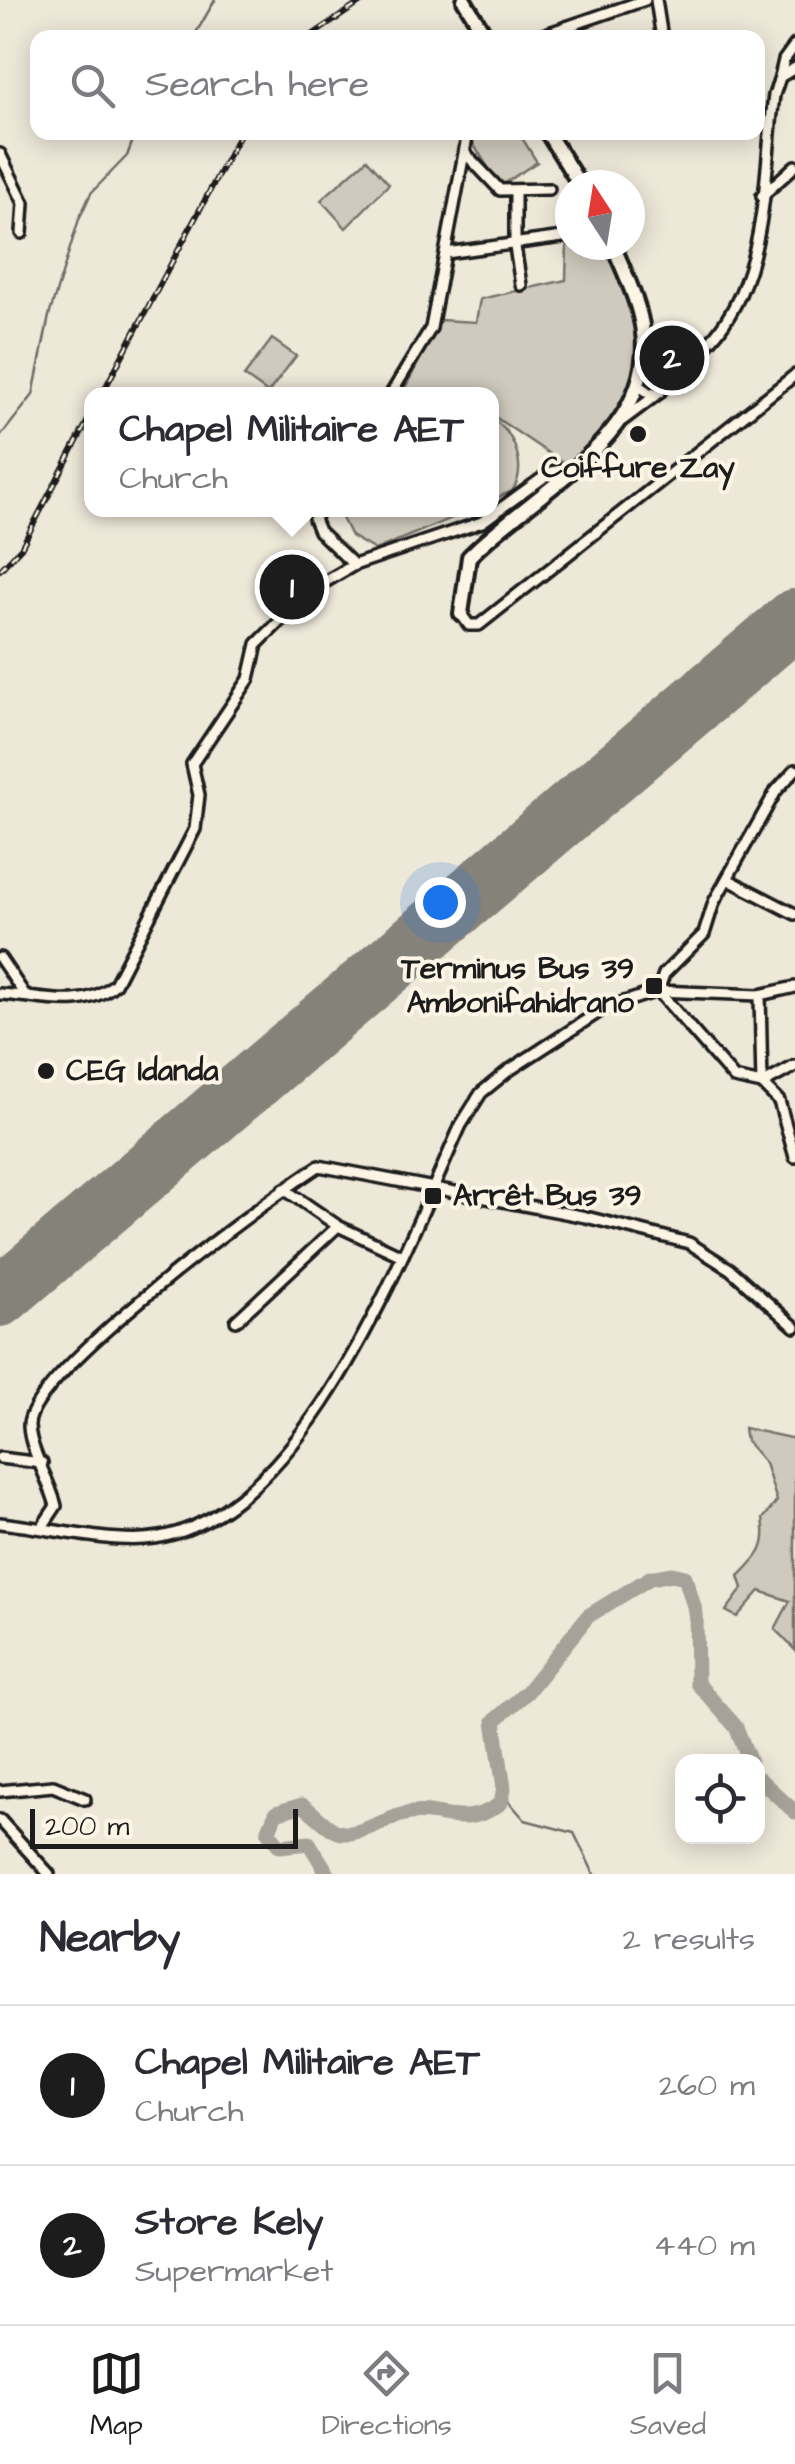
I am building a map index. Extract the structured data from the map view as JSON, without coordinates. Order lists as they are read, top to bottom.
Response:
{
  "places": {
    "other": ["Coiffure Zay", "CEG Idanda"],
    "transit": ["Terminus Bus 39 Ambonifahidrano", "Arrêt Bus 39"]
  },
  "scale_bar": "200 m",
  "north": "top",
  "page": {
    "search": "Search here",
    "pins": ["2", "1"],
    "popup": ["Chapel Militaire AET", "Church"],
    "scale": "200 m",
    "heading": ["Nearby", "2 results"],
    "list": [
      {
        "mark": "1",
        "name": "Chapel Militaire AET",
        "note": "Church",
        "value": "260 m"
      },
      {
        "mark": "2",
        "name": "Store Kely",
        "note": "Supermarket",
        "value": "440 m"
      }
    ],
    "nav": ["Map", "Directions", "Saved"]
  }
}
